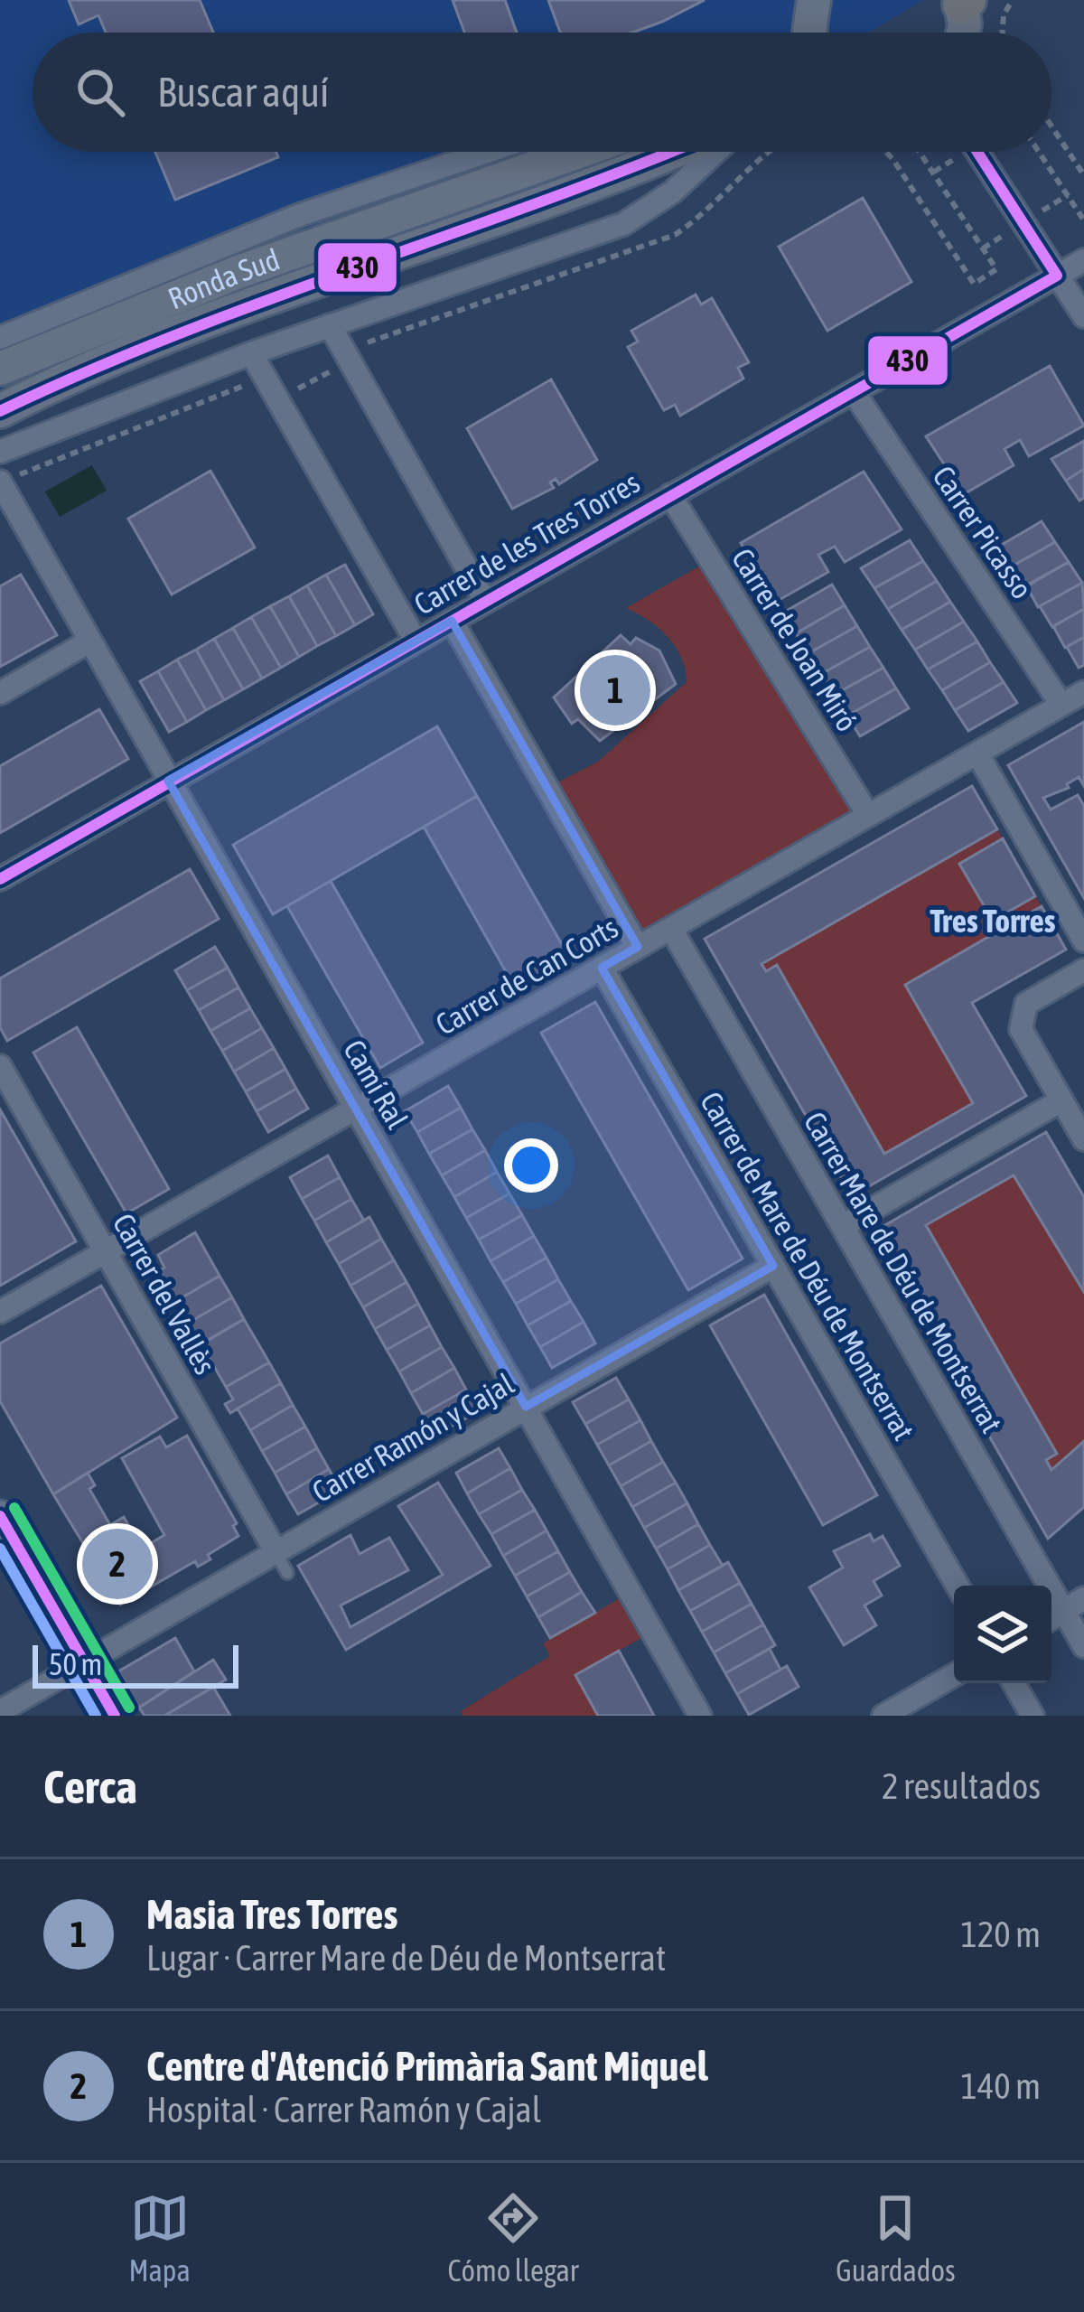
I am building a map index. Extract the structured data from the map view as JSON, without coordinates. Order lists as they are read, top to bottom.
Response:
{
  "streets": {
    "main road": ["Ronda Sud"],
    "street": [
      "Carrer Picasso",
      "Carrer de les Tres Torres",
      "Carrer de Joan Miró",
      "Carrer de Can Corts",
      "Camí Ral",
      "Carrer de Mare de Déu de Montserrat",
      "Carrer Mare de Déu de Montserrat",
      "Carrer del Vallès",
      "Carrer Ramón y Cajal"
    ]
  },
  "crossings": [
    ["Carrer Picasso", "Carrer de les Tres Torres"],
    ["Carrer Picasso", "Carrer de Can Corts"],
    ["Carrer de les Tres Torres", "Carrer de Joan Miró"],
    ["Carrer de les Tres Torres", "Camí Ral"],
    ["Carrer de Joan Miró", "Carrer de Can Corts"],
    ["Carrer de Can Corts", "Camí Ral"],
    ["Carrer de Can Corts", "Carrer de Mare de Déu de Montserrat"],
    ["Carrer de Can Corts", "Carrer Mare de Déu de Montserrat"],
    ["Carrer de Can Corts", "Carrer del Vallès"],
    ["Camí Ral", "Carrer Ramón y Cajal"],
    ["Carrer de Mare de Déu de Montserrat", "Carrer Ramón y Cajal"],
    ["Carrer del Vallès", "Carrer Ramón y Cajal"]
  ],
  "districts": ["Tres Torres"],
  "lines": ["transit line 430"],
  "scale_bar": "50 m",
  "page": {
    "search": "Buscar aquí",
    "pins": ["1", "2"],
    "scale": "50 m",
    "heading": ["Cerca", "2 resultados"],
    "list": [
      {
        "mark": "1",
        "name": "Masia Tres Torres",
        "note": "Lugar · Carrer Mare de Déu de Montserrat",
        "value": "120 m"
      },
      {
        "mark": "2",
        "name": "Centre d'Atenció Primària Sant Miquel",
        "note": "Hospital · Carrer Ramón y Cajal",
        "value": "140 m"
      }
    ],
    "nav": ["Mapa", "Cómo llegar", "Guardados"]
  }
}
